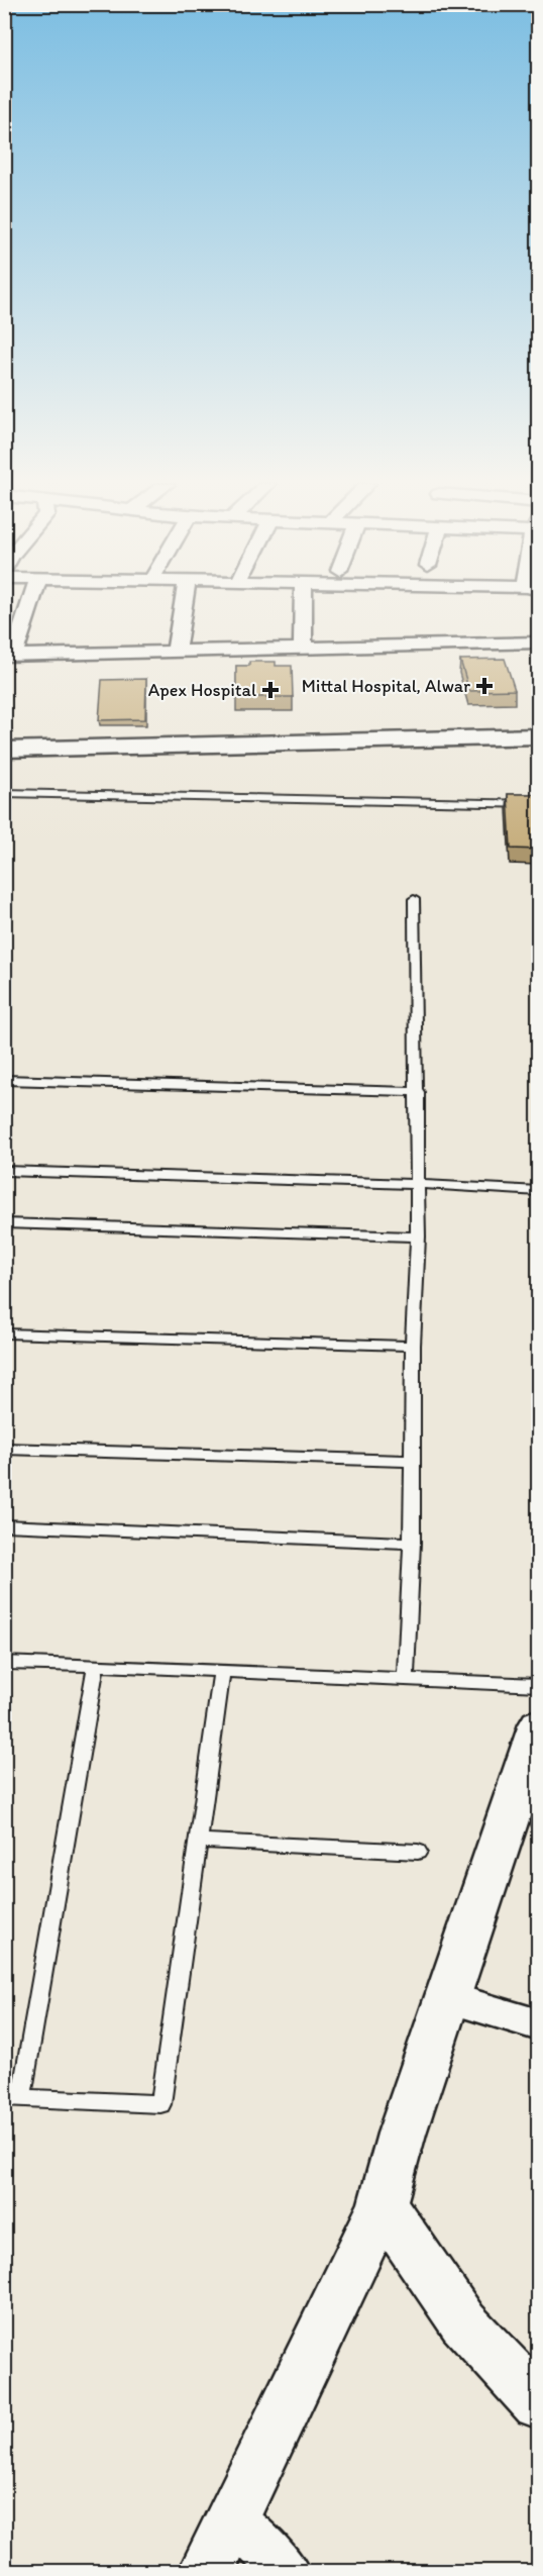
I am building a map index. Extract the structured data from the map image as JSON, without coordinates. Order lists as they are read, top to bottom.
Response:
{
  "places": {
    "health": ["Mittal Hospital, Alwar", "Apex Hospital"]
  }
}
